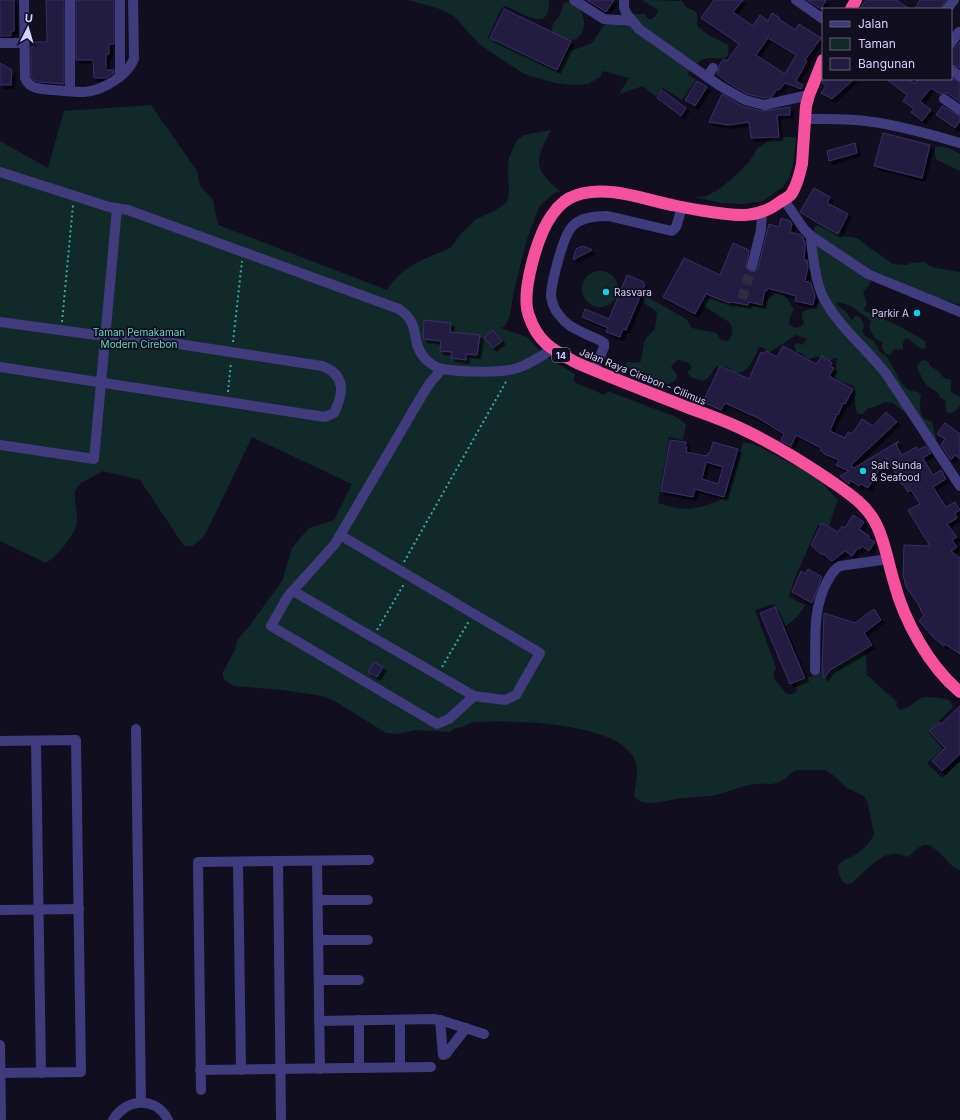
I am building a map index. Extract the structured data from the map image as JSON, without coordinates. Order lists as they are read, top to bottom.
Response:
{
  "streets": {
    "highway": ["14", "Jalan Raya Cirebon - Cilimus"]
  },
  "parks": ["Taman Pemakaman Modern Cirebon"],
  "places": ["Rasvara", "Parkir A", "Salt Sunda & Seafood"],
  "legend": ["Jalan", "Taman", "Bangunan"],
  "north": "top"
}
